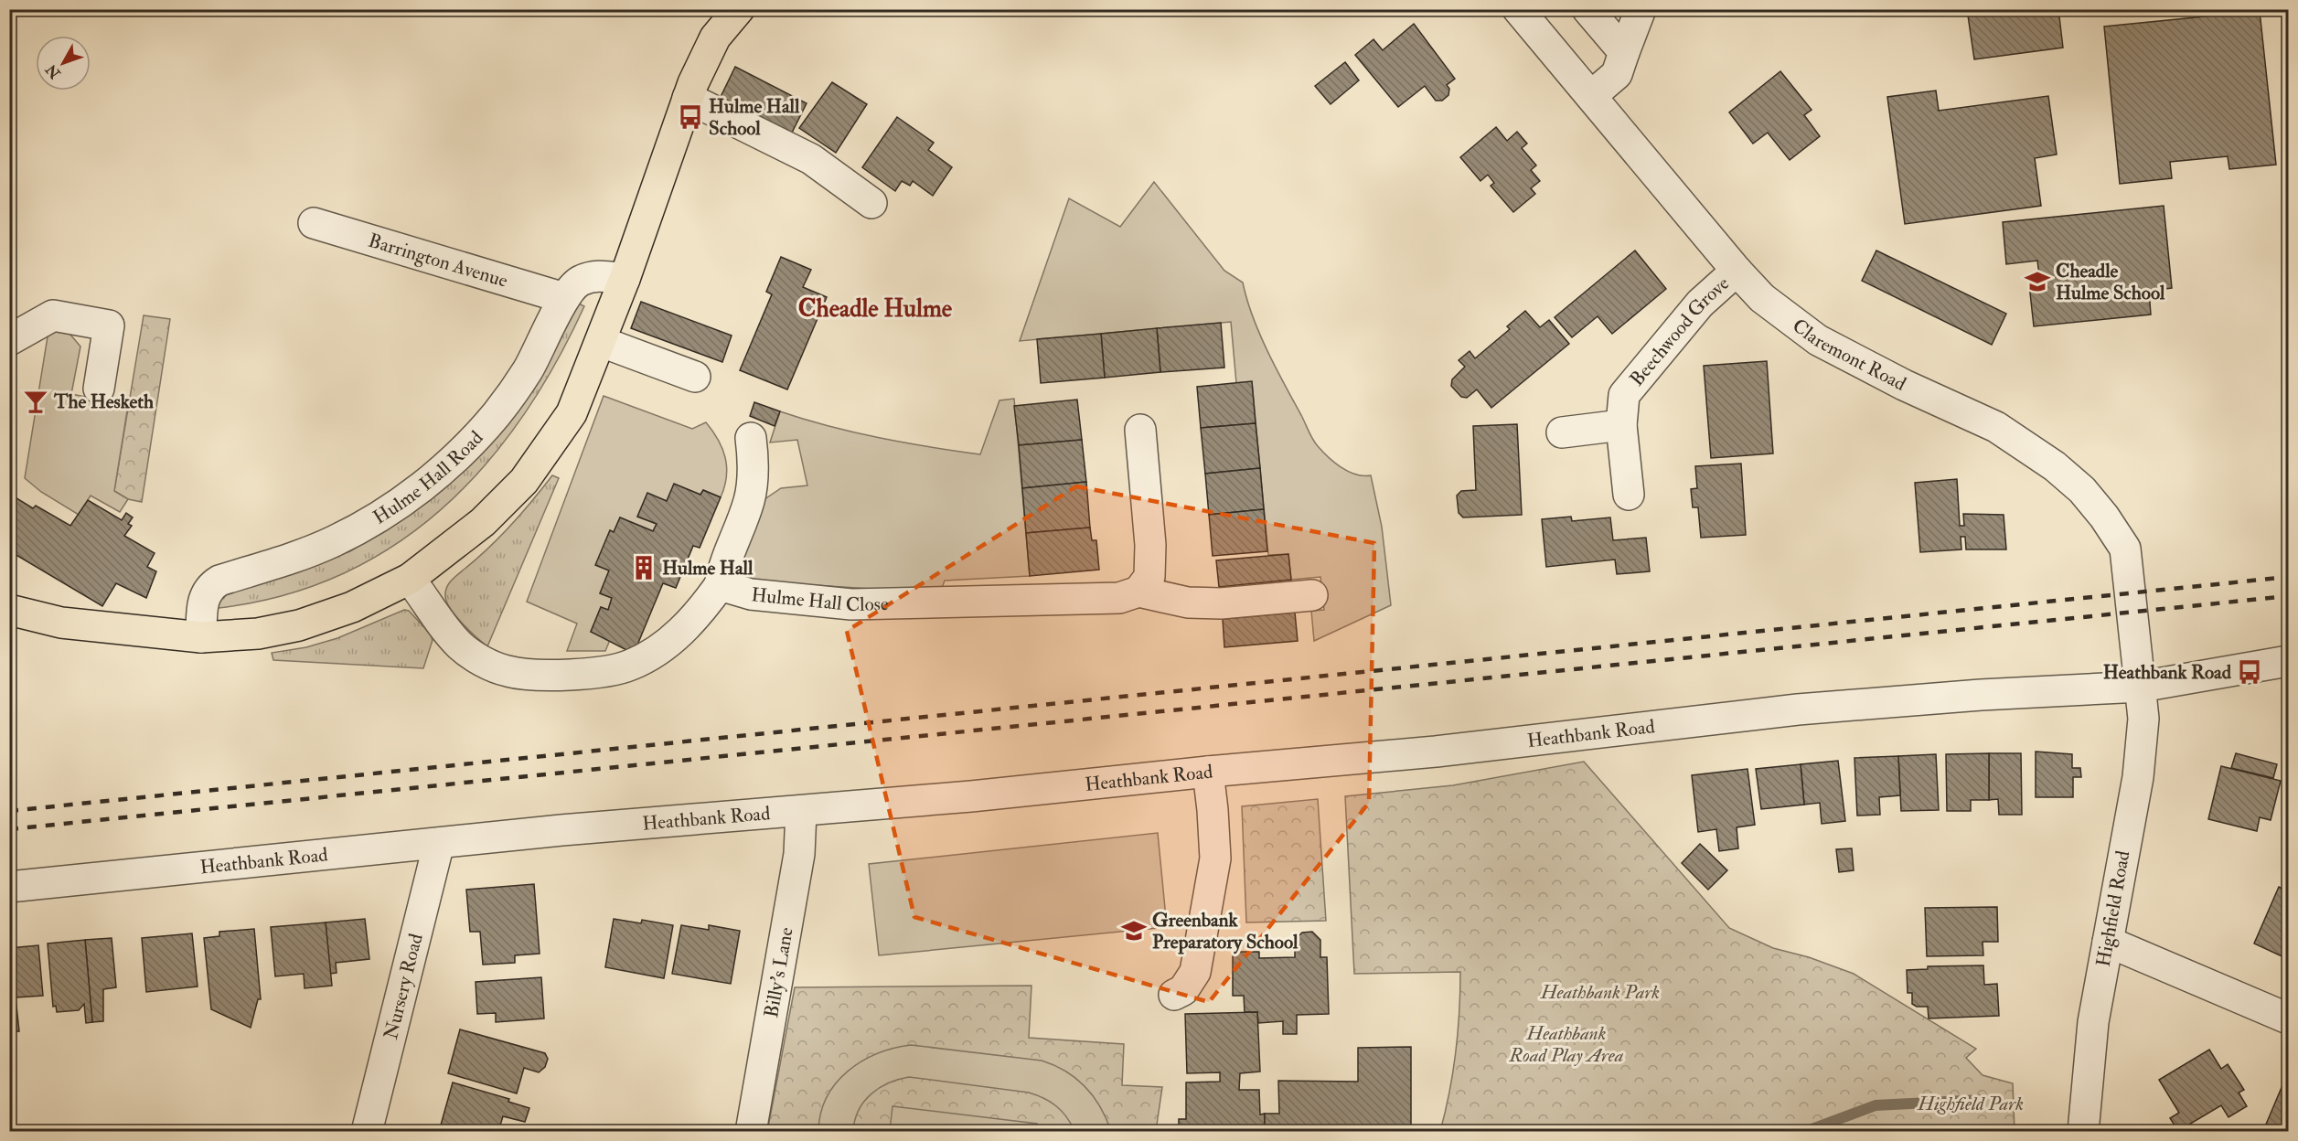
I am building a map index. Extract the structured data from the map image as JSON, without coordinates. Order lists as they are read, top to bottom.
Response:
{
  "streets": {
    "street": [
      "Barrington Avenue",
      "Beechwood Grove",
      "Claremont Road",
      "Hulme Hall Road",
      "Hulme Hall Close",
      "Heathbank Road",
      "Highfield Road",
      "Billy's Lane",
      "Nursery Road"
    ]
  },
  "crossings": [
    ["Barrington Avenue", "Hulme Hall Road"],
    ["Beechwood Grove", "Claremont Road"],
    ["Claremont Road", "Heathbank Road"],
    ["Claremont Road", "Highfield Road"],
    ["Heathbank Road", "Highfield Road"],
    ["Heathbank Road", "Billy's Lane"],
    ["Heathbank Road", "Nursery Road"]
  ],
  "districts": ["Cheadle Hulme"],
  "parks": ["Heathbank Park", "Heathbank Road Play Area", "Highfield Park"],
  "places": {
    "bus stop": ["Hulme Hall School", "Heathbank Road"],
    "school or university": ["Cheadle Hulme School", "Greenbank Preparatory School"],
    "bar": ["The Hesketh"],
    "building": ["Hulme Hall"]
  },
  "north": "bottom left"
}
